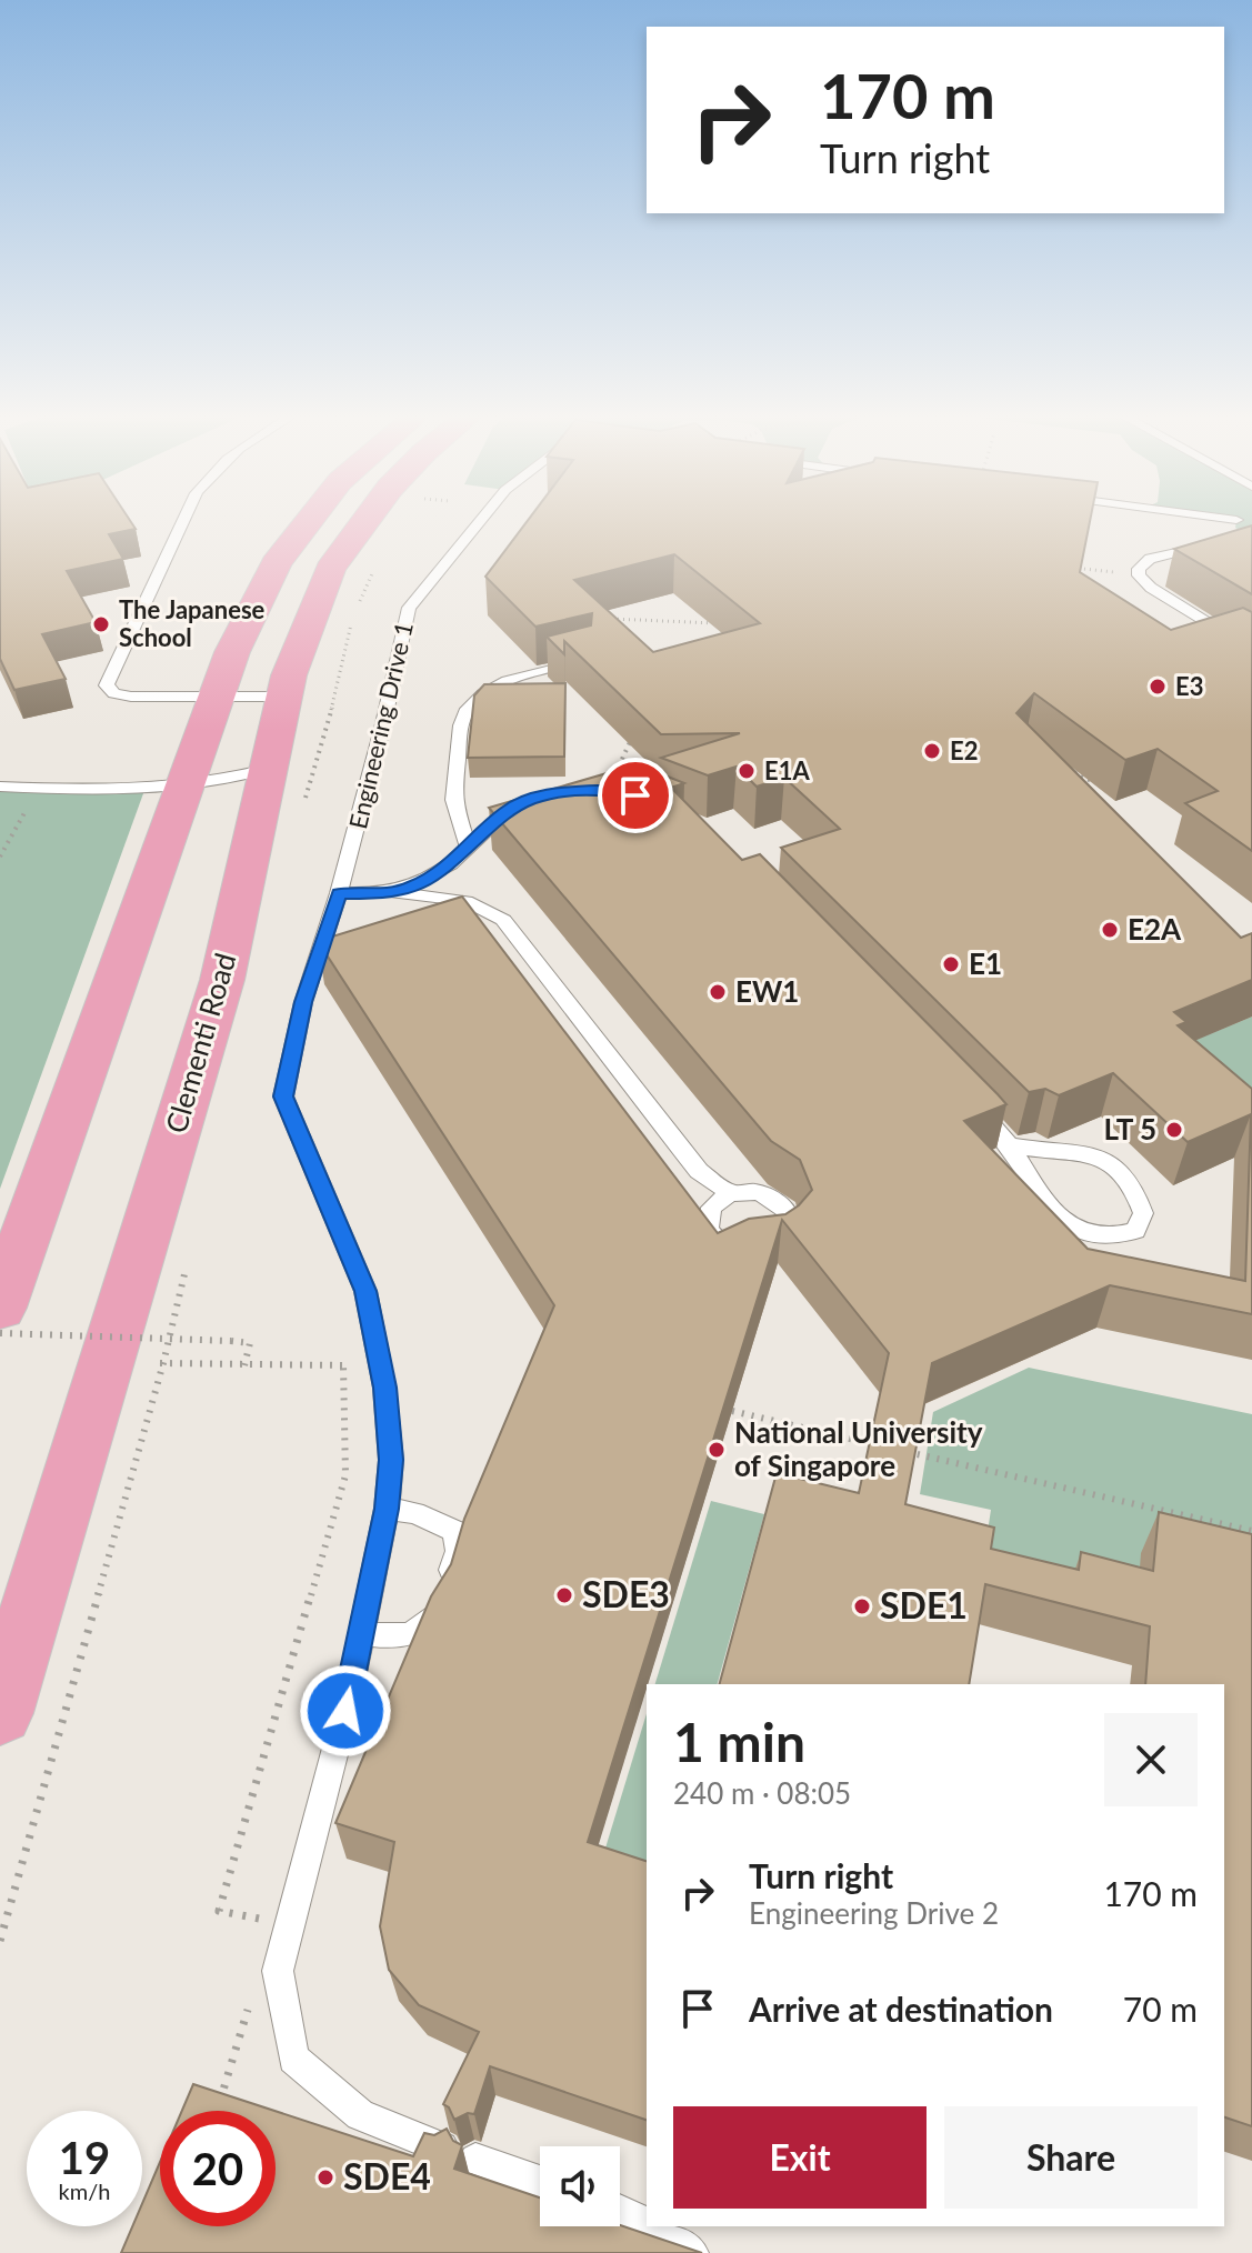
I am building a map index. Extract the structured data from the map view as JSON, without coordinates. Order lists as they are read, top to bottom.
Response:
{
  "streets": {
    "main road": ["Clementi Road"],
    "lane": ["Engineering Drive 1"]
  },
  "places": [
    "The Japanese School",
    "E3",
    "E2",
    "E1A",
    "E2A",
    "E1",
    "EW1",
    "LT 5",
    "National University of Singapore",
    "SDE3",
    "SDE1",
    "SDE4"
  ],
  "page": {
    "turn": ["170 m", "Turn right"],
    "heading": ["1 min", "240 m · 08:05"],
    "list": [
      {
        "name": "Turn right",
        "note": "Engineering Drive 2",
        "value": "170 m"
      },
      {
        "name": "Arrive at destination",
        "value": "70 m"
      }
    ],
    "buttons": ["Exit", "Share"],
    "speed": "19 km/h",
    "limit": "20"
  }
}
